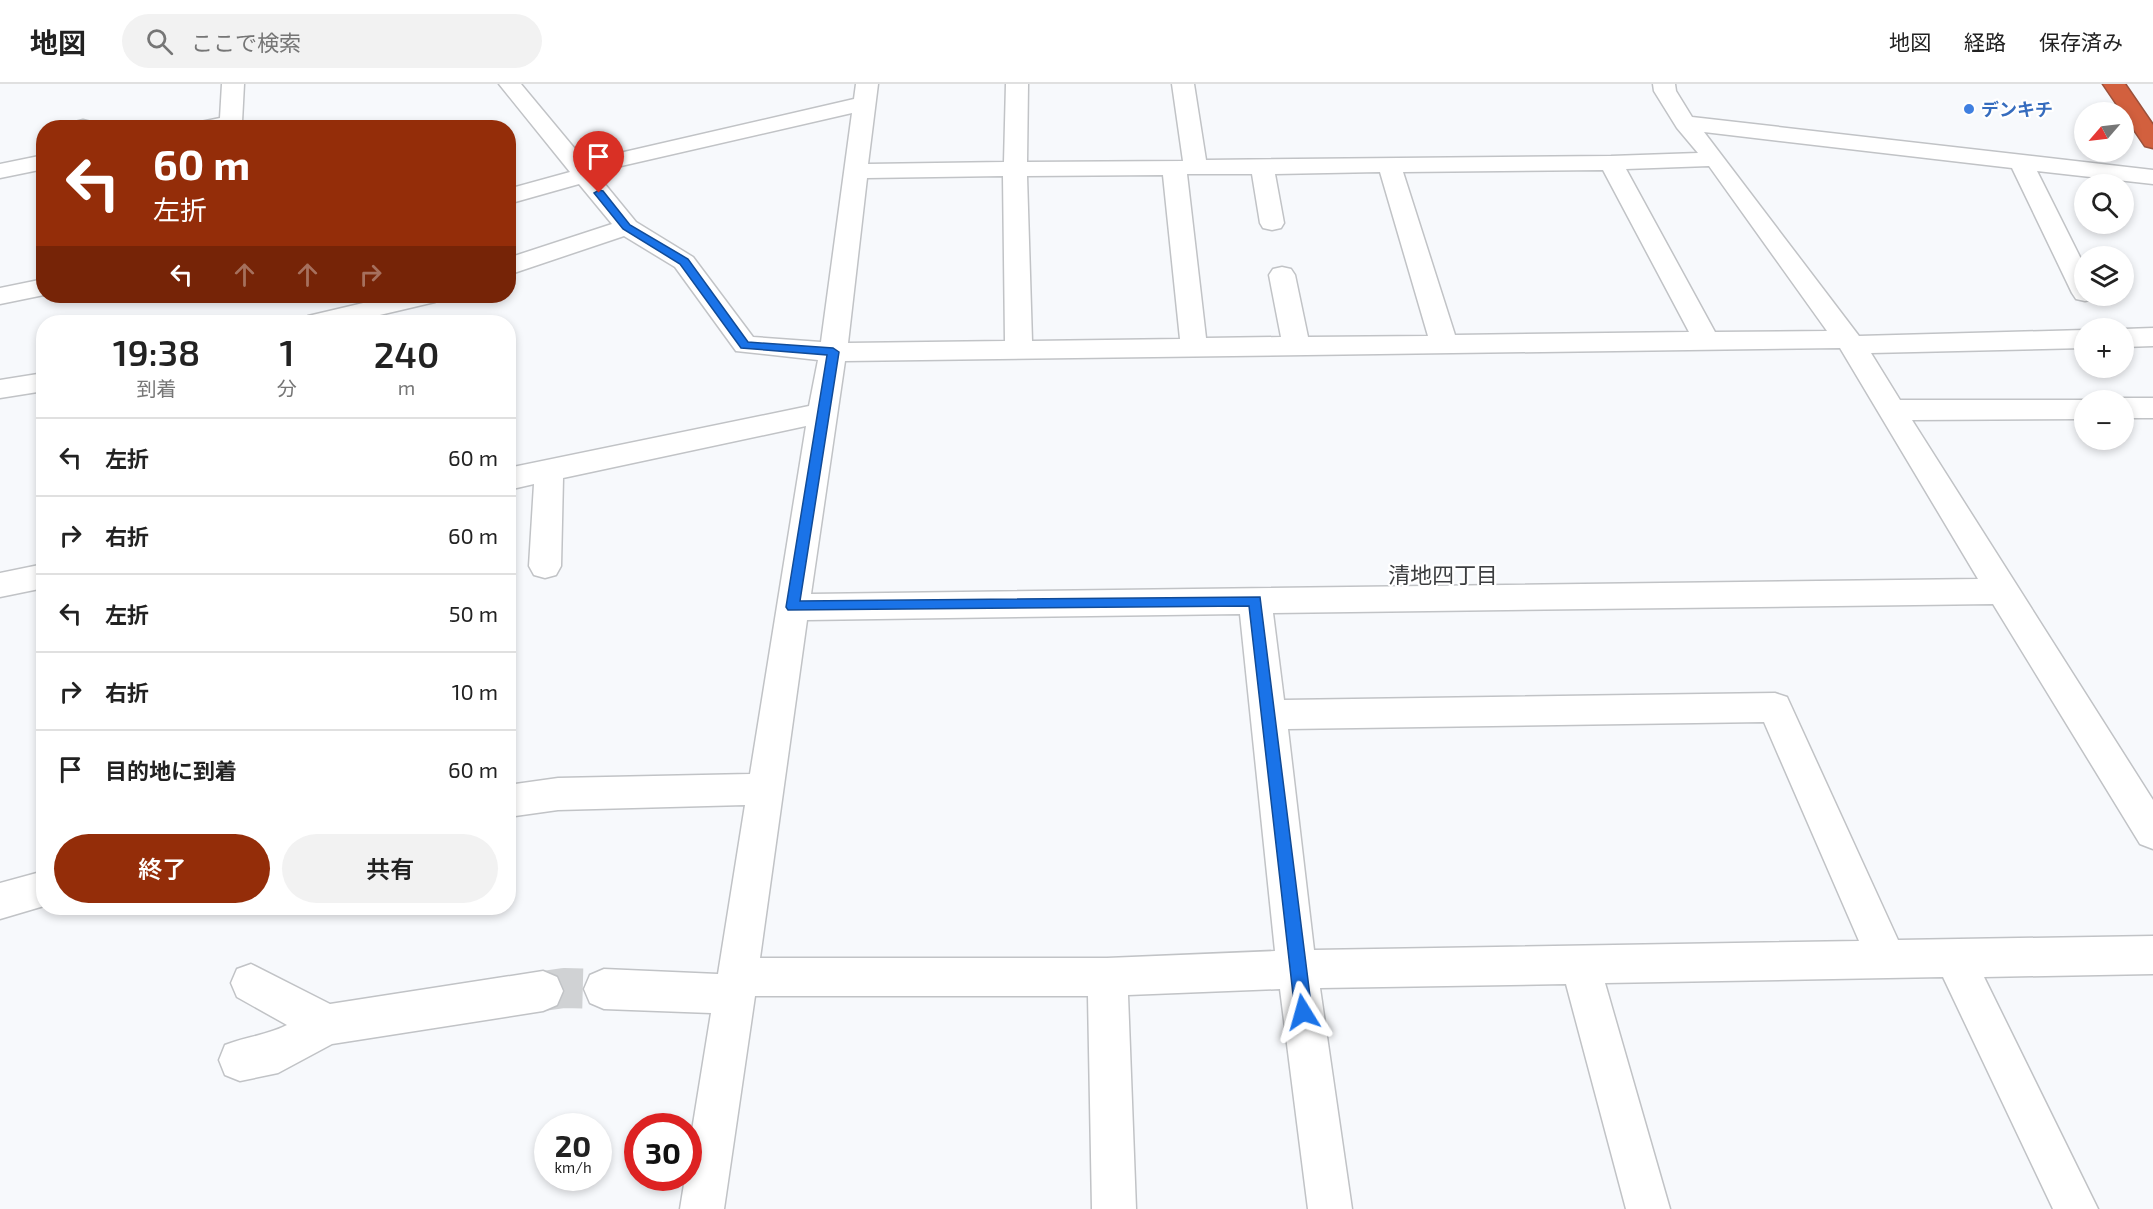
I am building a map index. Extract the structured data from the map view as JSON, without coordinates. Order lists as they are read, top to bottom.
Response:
{
  "districts": ["清地四丁目"],
  "places": ["デンキチ"],
  "north": "bottom left",
  "page": {
    "header": "地図",
    "search": "ここで検索",
    "nav": ["地図", "経路", "保存済み"],
    "map_buttons": ["+", "−"],
    "turn": ["60 m", "左折"],
    "eta": [
      "19:38",
      "到着",
      "1",
      "分",
      "240",
      "m"
    ],
    "list": [
      {
        "name": "左折",
        "value": "60 m"
      },
      {
        "name": "右折",
        "value": "60 m"
      },
      {
        "name": "左折",
        "value": "50 m"
      },
      {
        "name": "右折",
        "value": "10 m"
      },
      {
        "name": "目的地に到着",
        "value": "60 m"
      }
    ],
    "buttons": ["終了", "共有"],
    "speed": "20 km/h",
    "limit": "30"
  }
}
